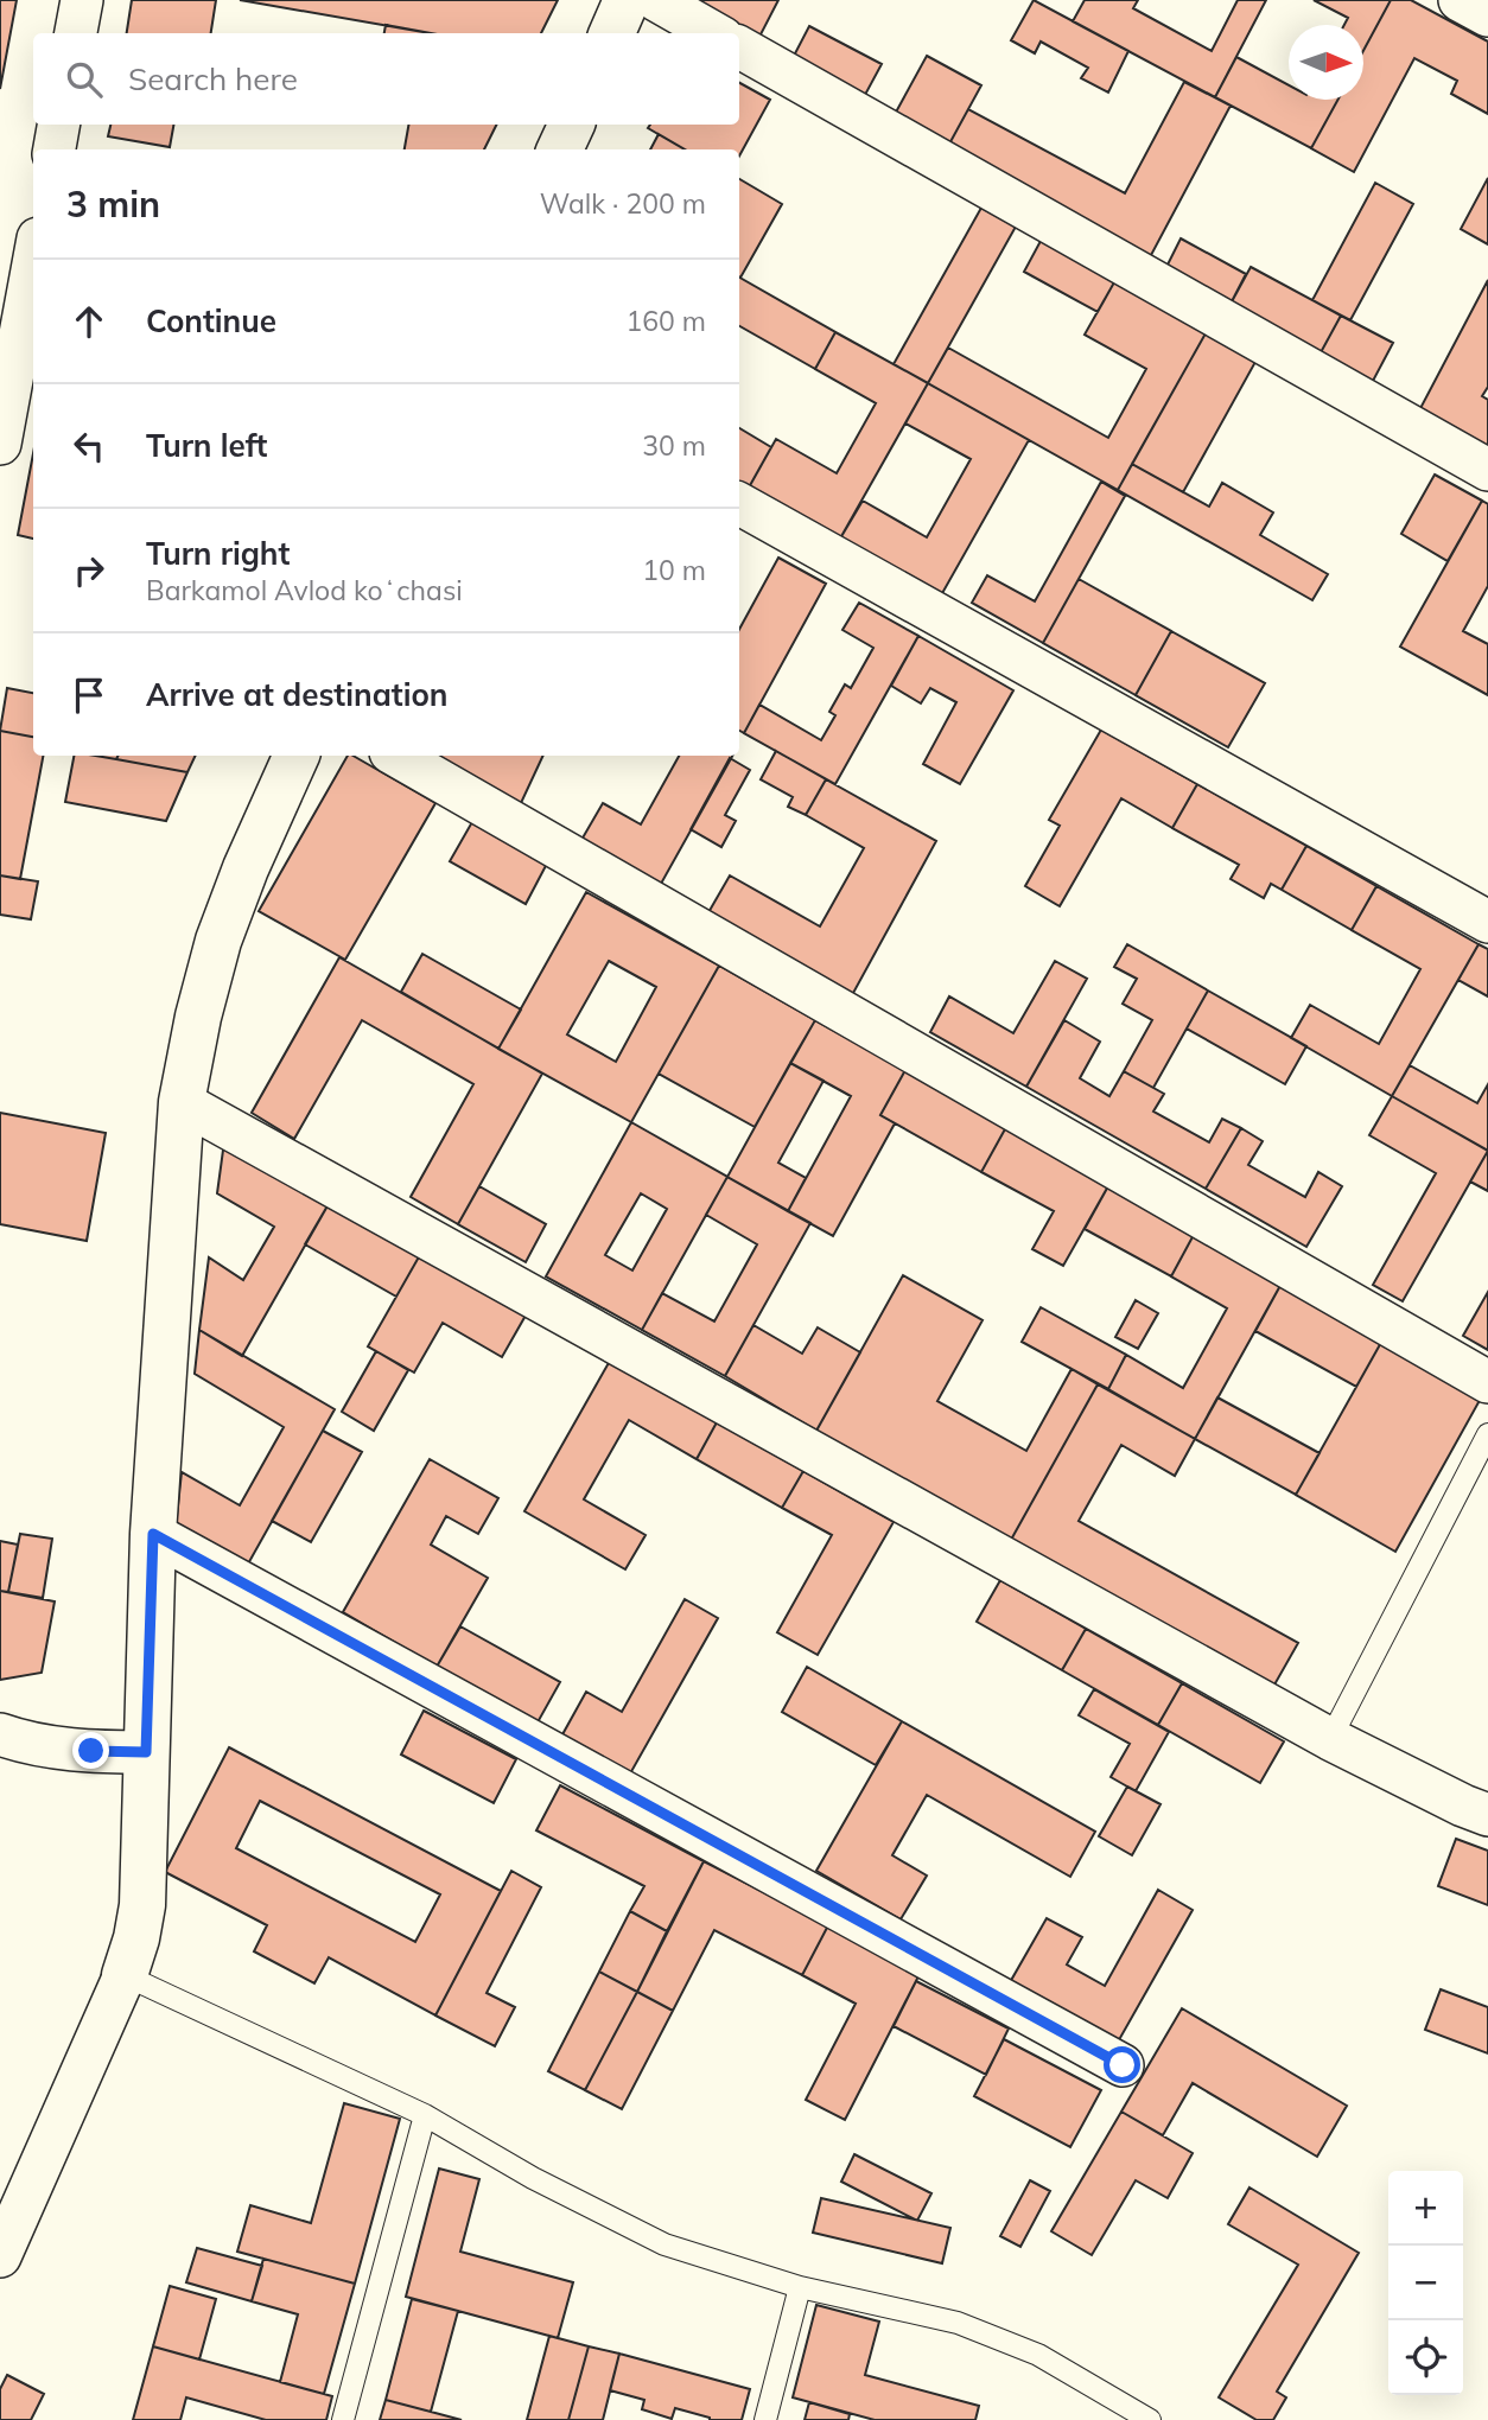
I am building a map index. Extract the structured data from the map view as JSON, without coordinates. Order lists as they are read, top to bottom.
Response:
{
  "north": "right",
  "page": {
    "search": "Search here",
    "heading": ["3 min", "Walk · 200 m"],
    "list": [
      ["Continue", "160 m"],
      ["Turn left", "30 m"],
      ["Turn right", "Barkamol Avlod koʻchasi", "10 m"],
      "Arrive at destination"
    ],
    "map_buttons": ["+", "−"]
  }
}
